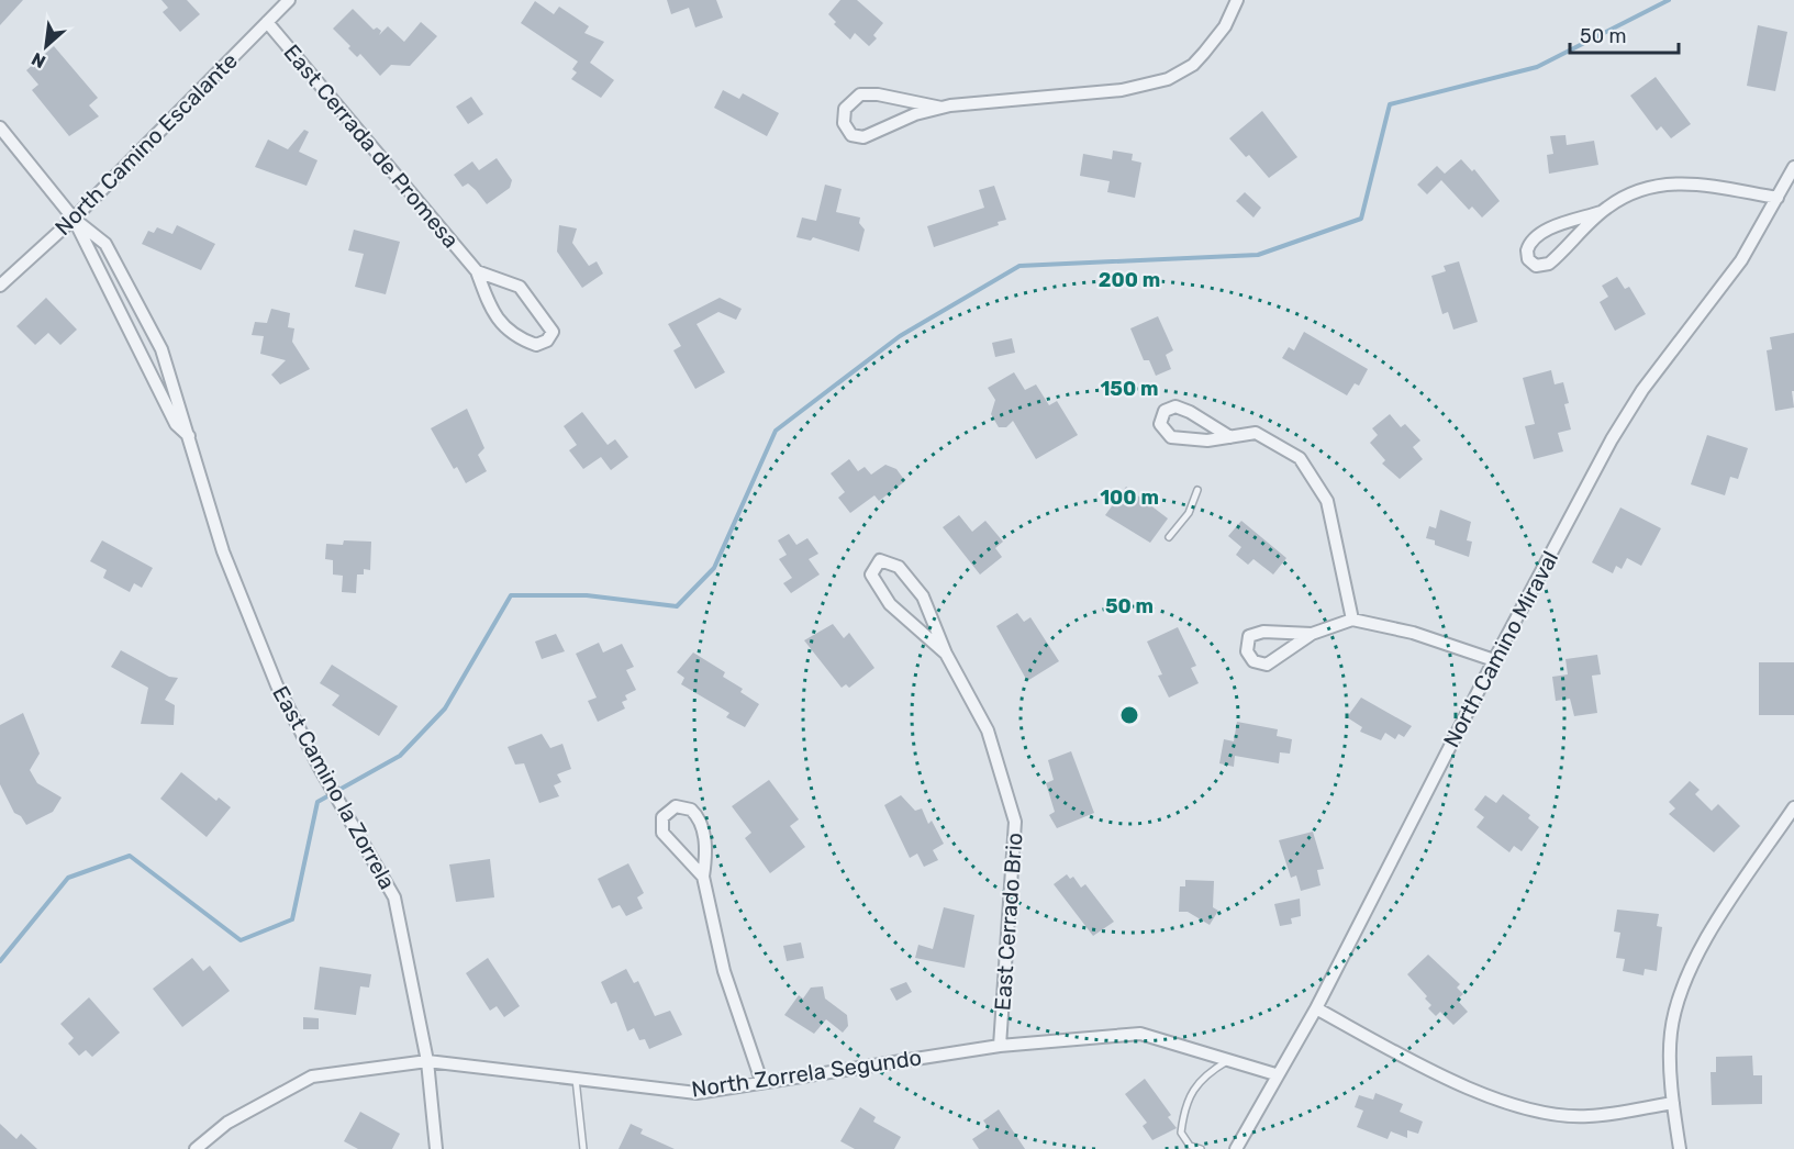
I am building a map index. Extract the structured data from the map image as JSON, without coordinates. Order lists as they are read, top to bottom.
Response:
{
  "streets": {
    "street": [
      "North Camino Escalante",
      "East Cerrada de Promesa",
      "North Camino Miraval",
      "East Camino la Zorrela",
      "East Cerrado Brio",
      "North Zorrela Segundo"
    ]
  },
  "crossings": [
    ["North Camino Escalante", "East Cerrada de Promesa"],
    ["North Camino Escalante", "East Camino la Zorrela"],
    ["North Camino Miraval", "North Zorrela Segundo"],
    ["East Camino la Zorrela", "North Zorrela Segundo"],
    ["East Cerrado Brio", "North Zorrela Segundo"]
  ],
  "scale_bar": "50 m",
  "north": "bottom left",
  "rings": [
    "200 m",
    "150 m",
    "100 m",
    "50 m"
  ]
}
